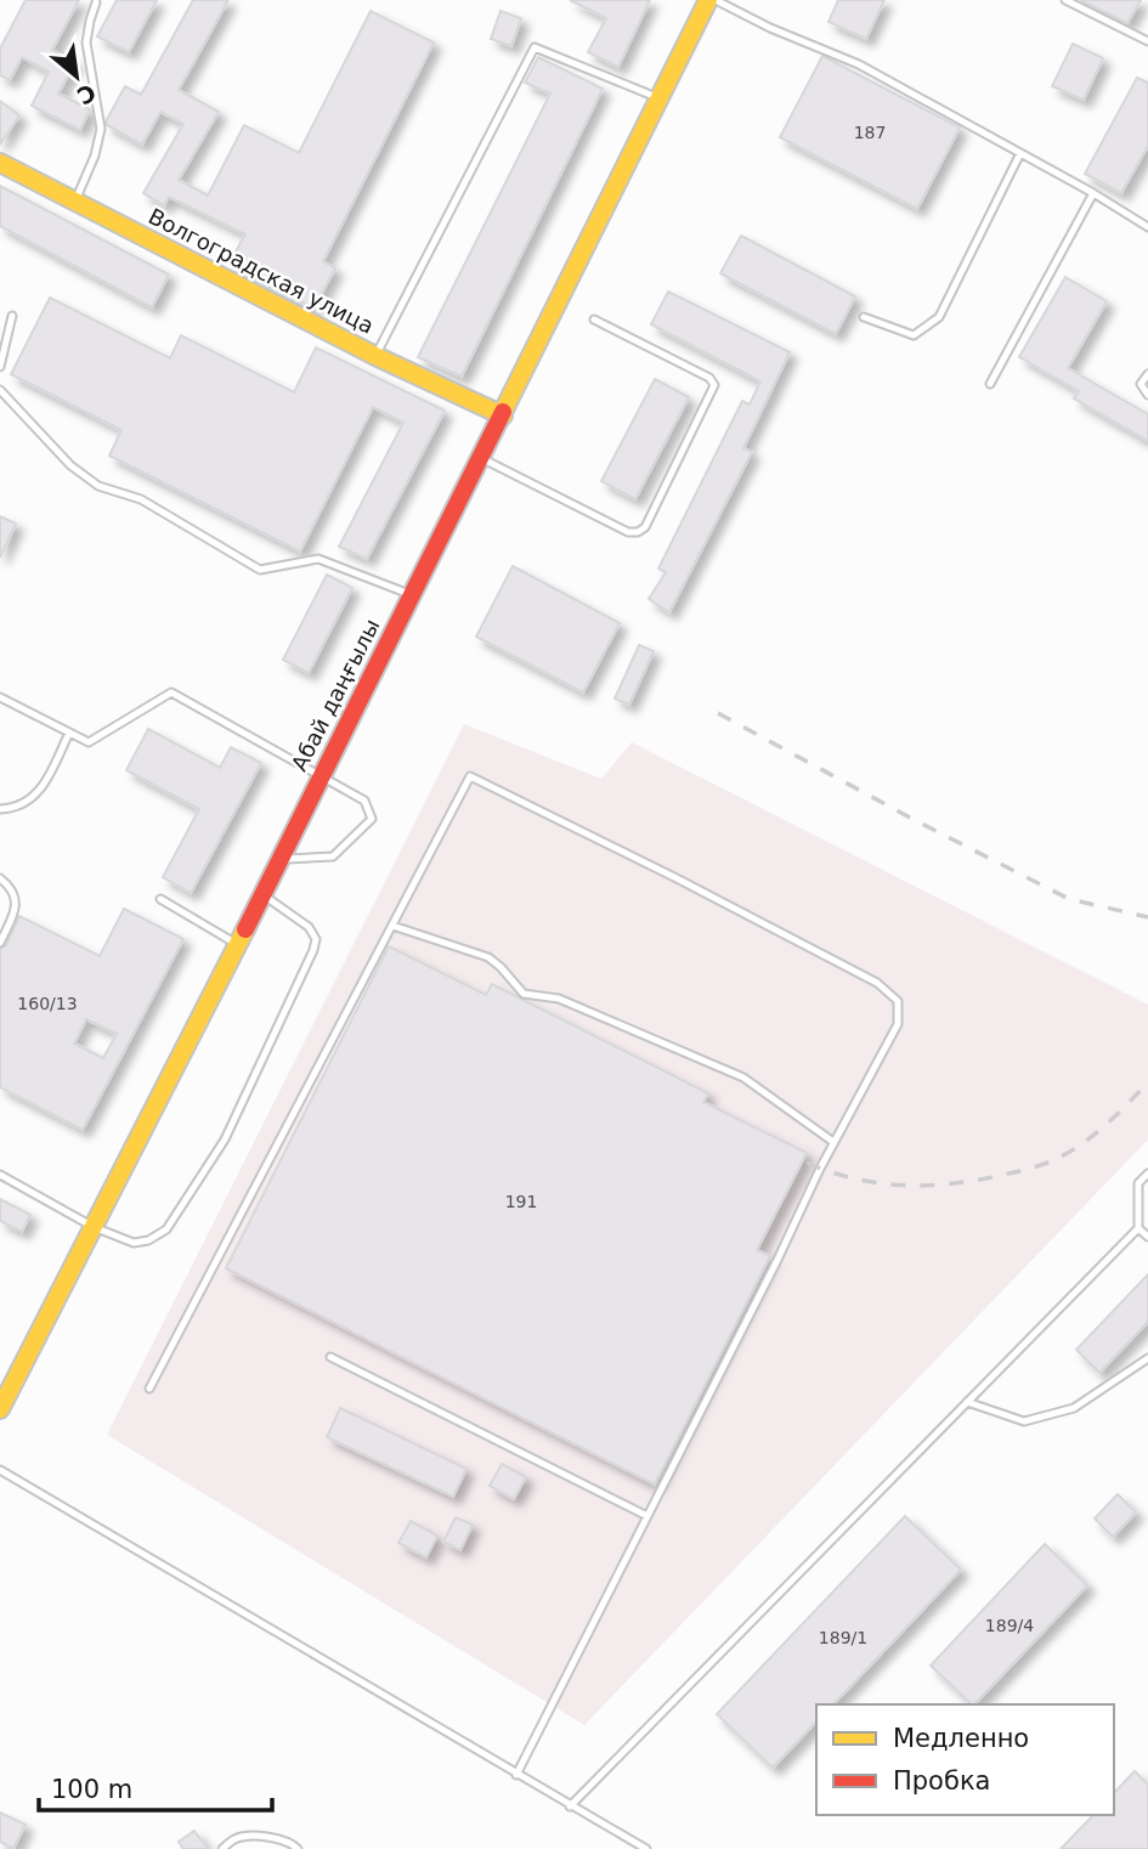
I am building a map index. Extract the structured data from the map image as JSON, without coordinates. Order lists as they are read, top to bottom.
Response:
{
  "streets": {
    "main road": ["Волгоградская улица", "Абай даңғылы"]
  },
  "crossings": [
    ["Волгоградская улица", "Абай даңғылы"]
  ],
  "house_numbers": [
    "187",
    "160/13",
    "191",
    "189/4",
    "189/1"
  ],
  "legend": ["Медленно", "Пробка"],
  "scale_bar": "100 m",
  "north": "bottom right"
}
